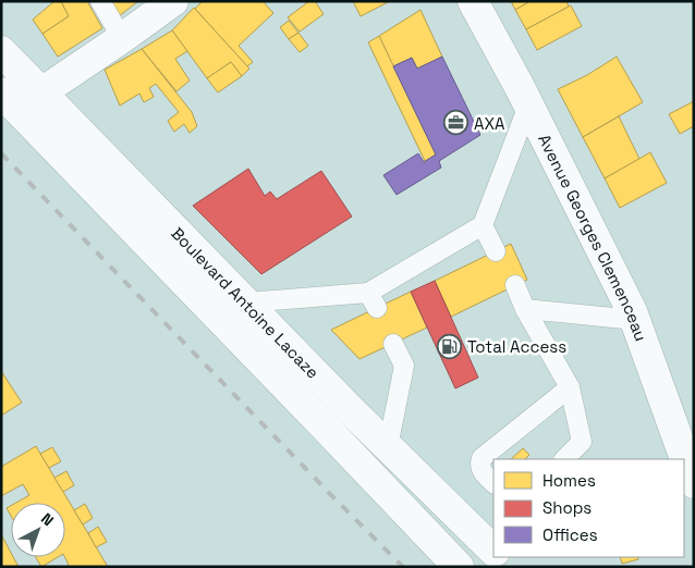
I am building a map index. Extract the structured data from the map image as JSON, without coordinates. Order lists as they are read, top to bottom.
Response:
{
  "streets": {
    "main road": ["Avenue Georges Clemenceau", "Boulevard Antoine Lacaze"]
  },
  "places": {
    "office": ["AXA"],
    "fuel station": ["Total Access"]
  },
  "legend": ["Homes", "Shops", "Offices"],
  "north": "top right"
}
